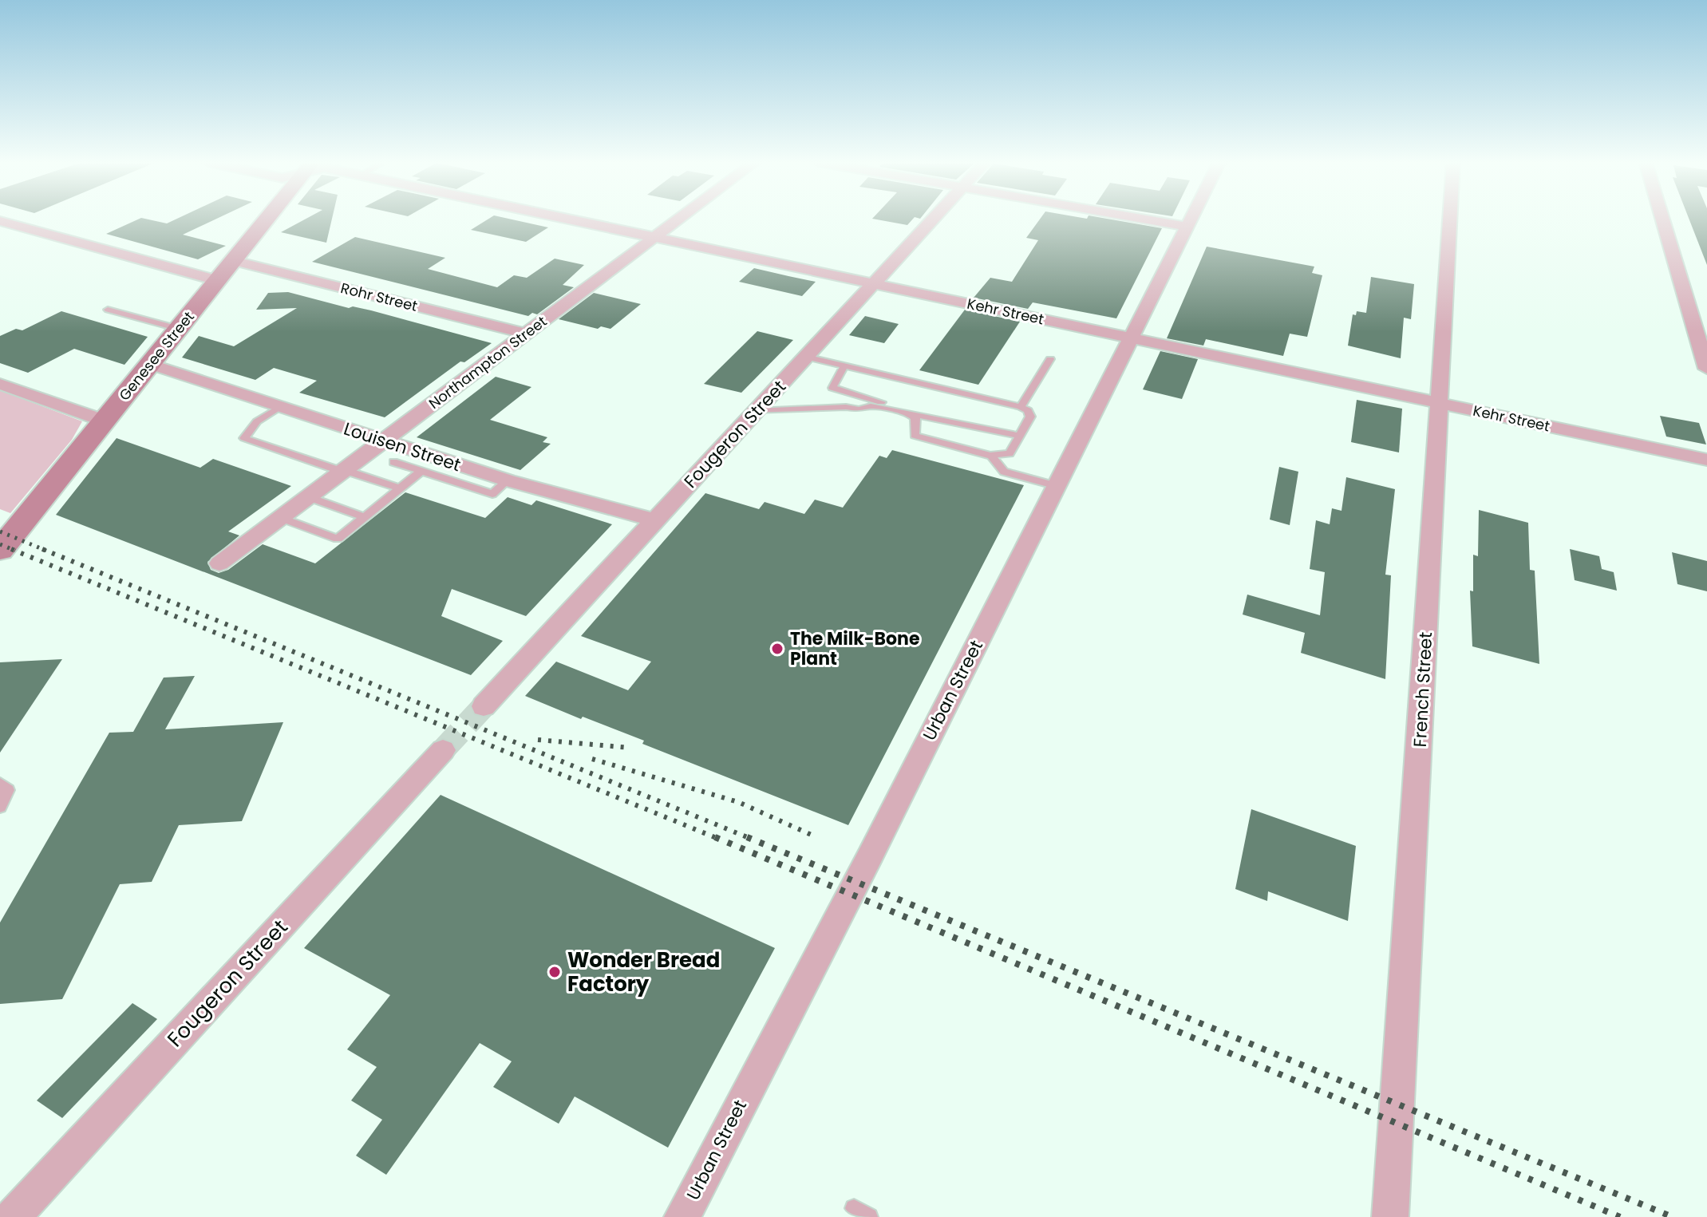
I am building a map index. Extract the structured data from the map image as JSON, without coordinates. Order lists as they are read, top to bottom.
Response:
{
  "streets": {
    "main road": ["Genesee Street"],
    "street": [
      "Rohr Street",
      "Kehr Street",
      "Northampton Street",
      "Fougeron Street",
      "Louisen Street",
      "French Street",
      "Urban Street"
    ]
  },
  "crossings": [
    ["Rohr Street", "Genesee Street"],
    ["Rohr Street", "Northampton Street"],
    ["Kehr Street", "Northampton Street"],
    ["Kehr Street", "Fougeron Street"],
    ["Kehr Street", "French Street"],
    ["Kehr Street", "Urban Street"],
    ["Genesee Street", "Louisen Street"],
    ["Northampton Street", "Louisen Street"],
    ["Fougeron Street", "Louisen Street"]
  ],
  "places": ["The Milk-Bone Plant", "Wonder Bread Factory"]
}
